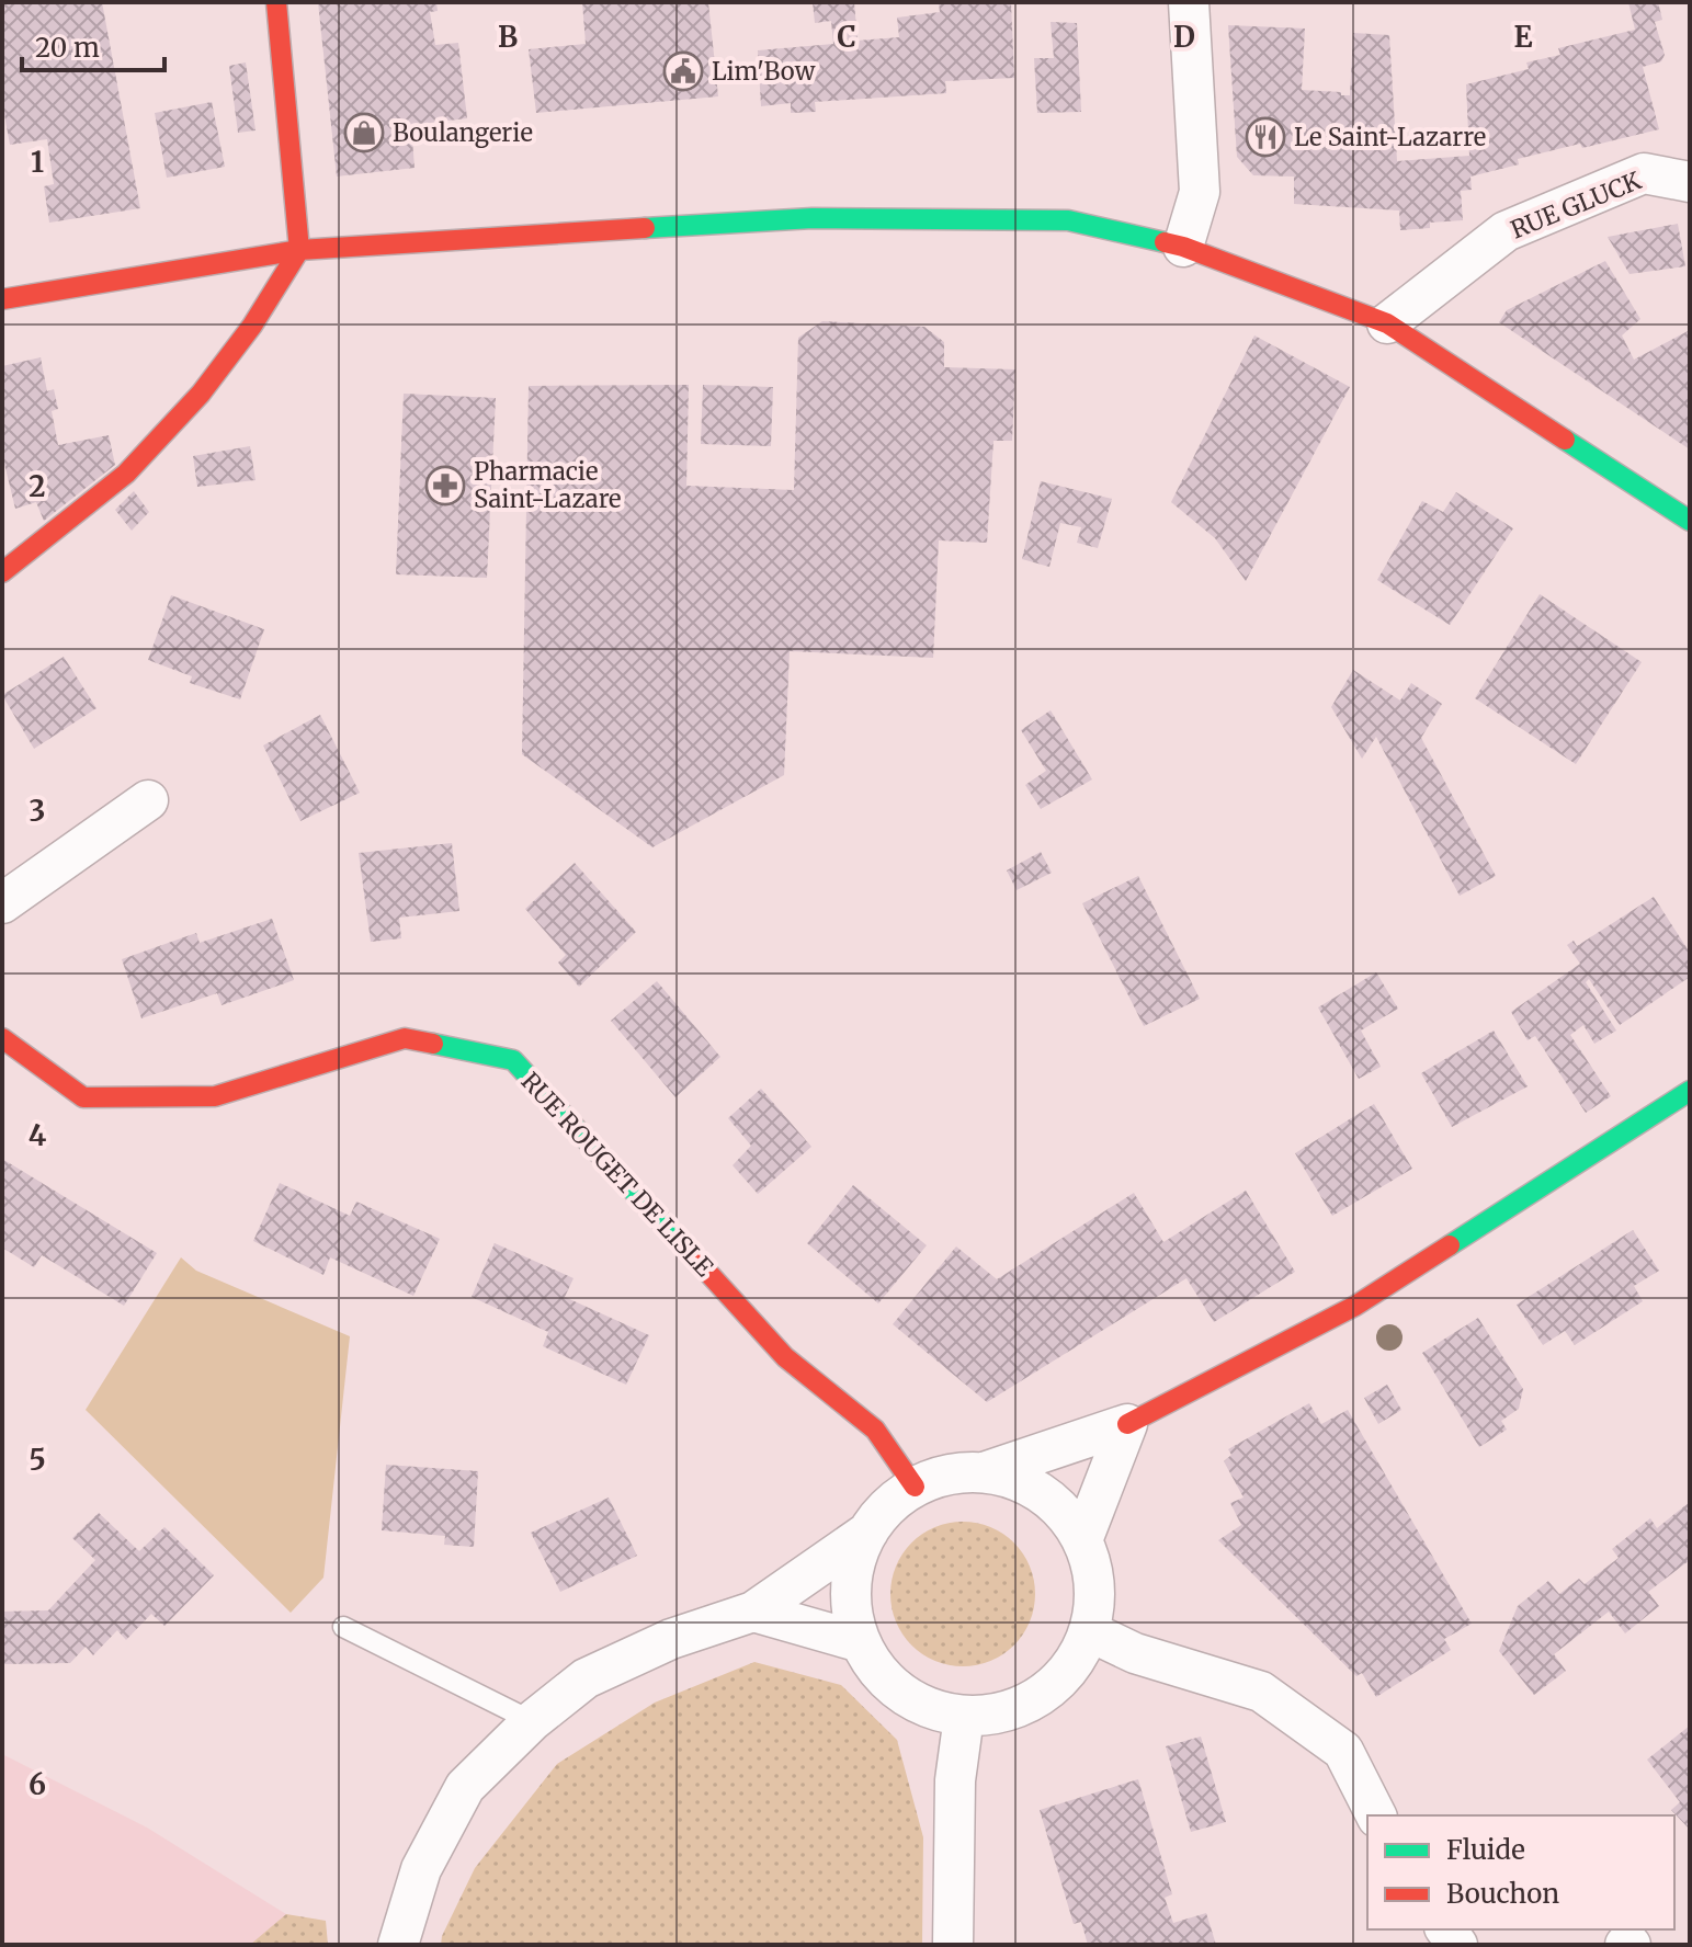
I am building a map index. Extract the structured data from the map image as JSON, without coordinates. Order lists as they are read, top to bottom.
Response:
{
  "streets": {
    "street": ["RUE GLUCK", "RUE ROUGET DE LISLE"]
  },
  "places": {
    "public building": ["Lim'Bow"],
    "shop": ["Boulangerie"],
    "restaurant": ["Le Saint-Lazarre"],
    "pharmacy": ["Pharmacie Saint-Lazare"]
  },
  "legend": ["Fluide", "Bouchon"],
  "scale_bar": "20 m",
  "grid": {
    "columns": [
      "B",
      "C",
      "D",
      "E"
    ],
    "rows": [
      "1",
      "2",
      "3",
      "4",
      "5",
      "6"
    ]
  }
}
